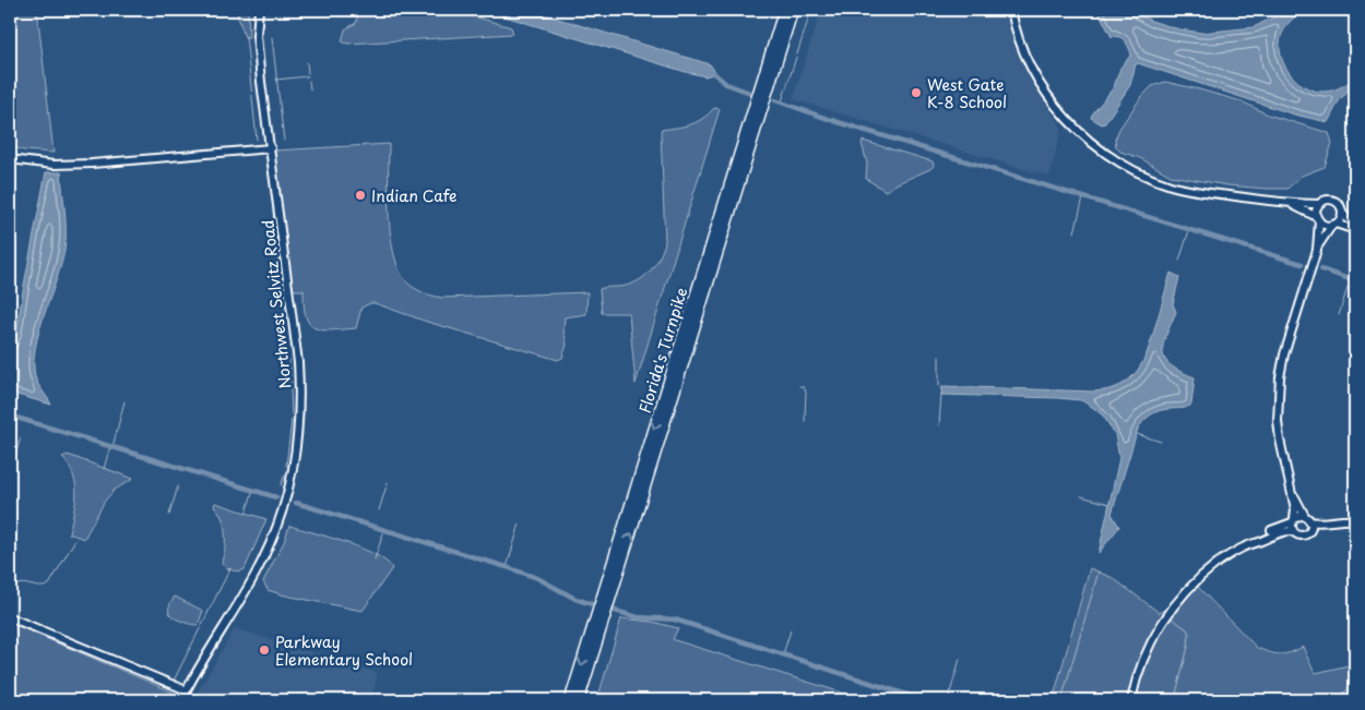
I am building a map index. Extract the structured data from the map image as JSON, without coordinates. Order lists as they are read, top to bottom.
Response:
{
  "streets": {
    "highway": ["Florida's Turnpike"],
    "street": ["Northwest Selvitz Road"]
  },
  "places": ["West Gate K-8 School", "Indian Cafe", "Parkway Elementary School"]
}
